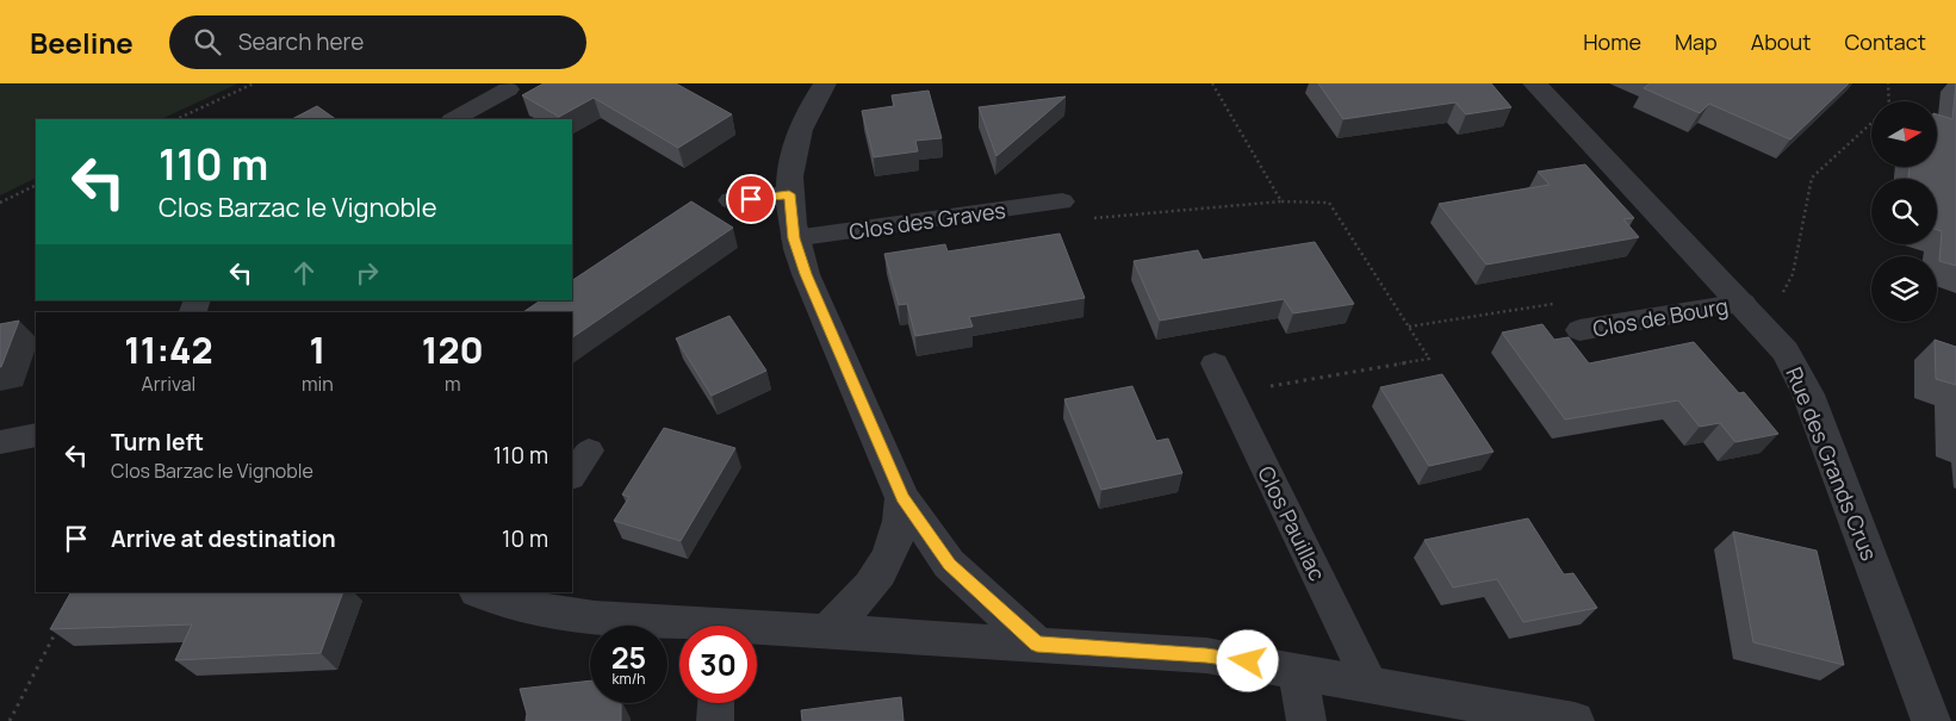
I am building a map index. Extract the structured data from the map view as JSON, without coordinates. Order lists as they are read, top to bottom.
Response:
{
  "streets": {
    "street": ["Rue des Grands Crus"],
    "lane": ["Clos des Graves", "Clos de Bourg", "Clos Pauillac"]
  },
  "crossings": [
    ["Clos de Bourg", "Rue des Grands Crus"]
  ],
  "north": "right",
  "page": {
    "header": "Beeline",
    "search": "Search here",
    "nav": [
      "Home",
      "Map",
      "About",
      "Contact"
    ],
    "turn": ["110 m", "Clos Barzac le Vignoble"],
    "eta": [
      "11:42",
      "Arrival",
      "1",
      "min",
      "120",
      "m"
    ],
    "list": [
      {
        "name": "Turn left",
        "note": "Clos Barzac le Vignoble",
        "value": "110 m"
      },
      {
        "name": "Arrive at destination",
        "value": "10 m"
      }
    ],
    "speed": "25 km/h",
    "limit": "30"
  }
}
